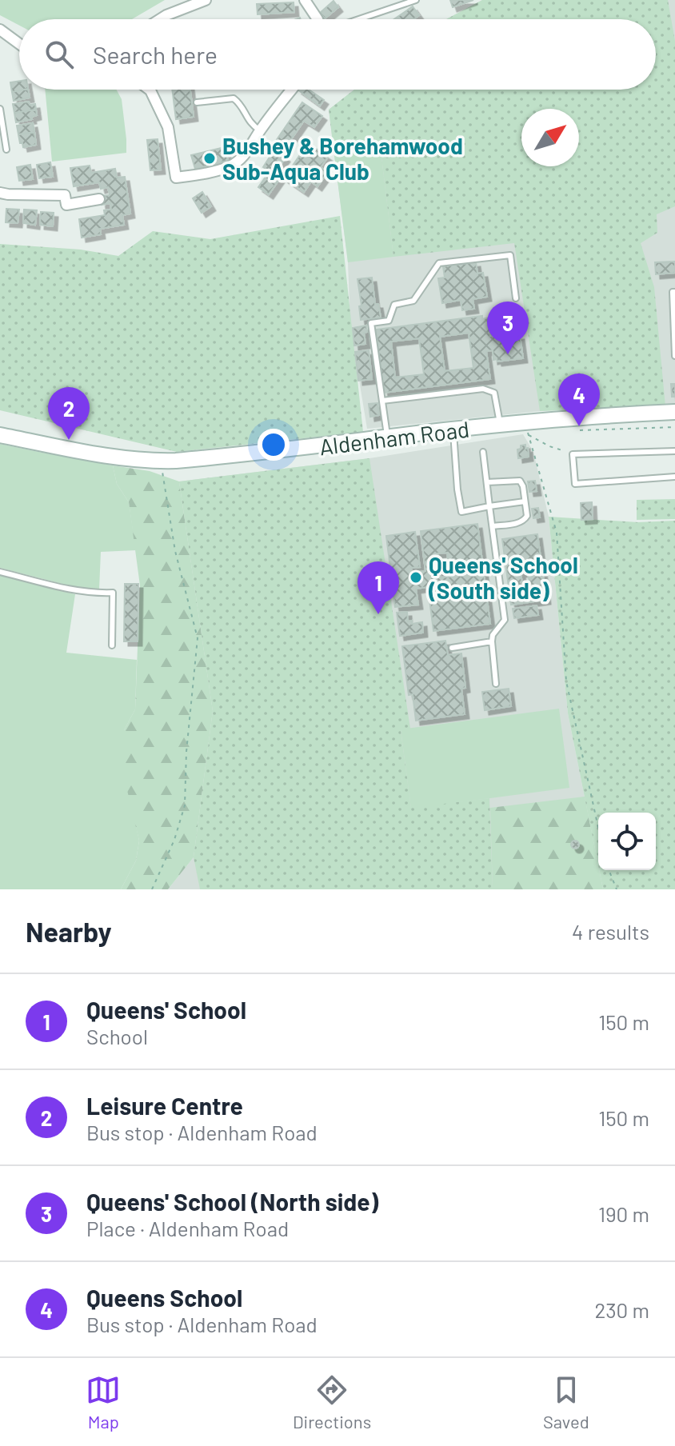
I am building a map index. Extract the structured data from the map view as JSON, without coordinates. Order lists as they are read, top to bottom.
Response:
{
  "streets": {
    "main road": ["Aldenham Road"]
  },
  "places": ["Bushey & Borehamwood Sub-Aqua Club", "Queens' School (South side)"],
  "north": "top right",
  "page": {
    "search": "Search here",
    "pins": [
      "3",
      "4",
      "2",
      "1"
    ],
    "heading": ["Nearby", "4 results"],
    "list": [
      {
        "mark": "1",
        "name": "Queens' School",
        "note": "School",
        "value": "150 m"
      },
      {
        "mark": "2",
        "name": "Leisure Centre",
        "note": "Bus stop · Aldenham Road",
        "value": "150 m"
      },
      {
        "mark": "3",
        "name": "Queens' School (North side)",
        "note": "Place · Aldenham Road",
        "value": "190 m"
      },
      {
        "mark": "4",
        "name": "Queens School",
        "note": "Bus stop · Aldenham Road",
        "value": "230 m"
      }
    ],
    "nav": ["Map", "Directions", "Saved"]
  }
}
